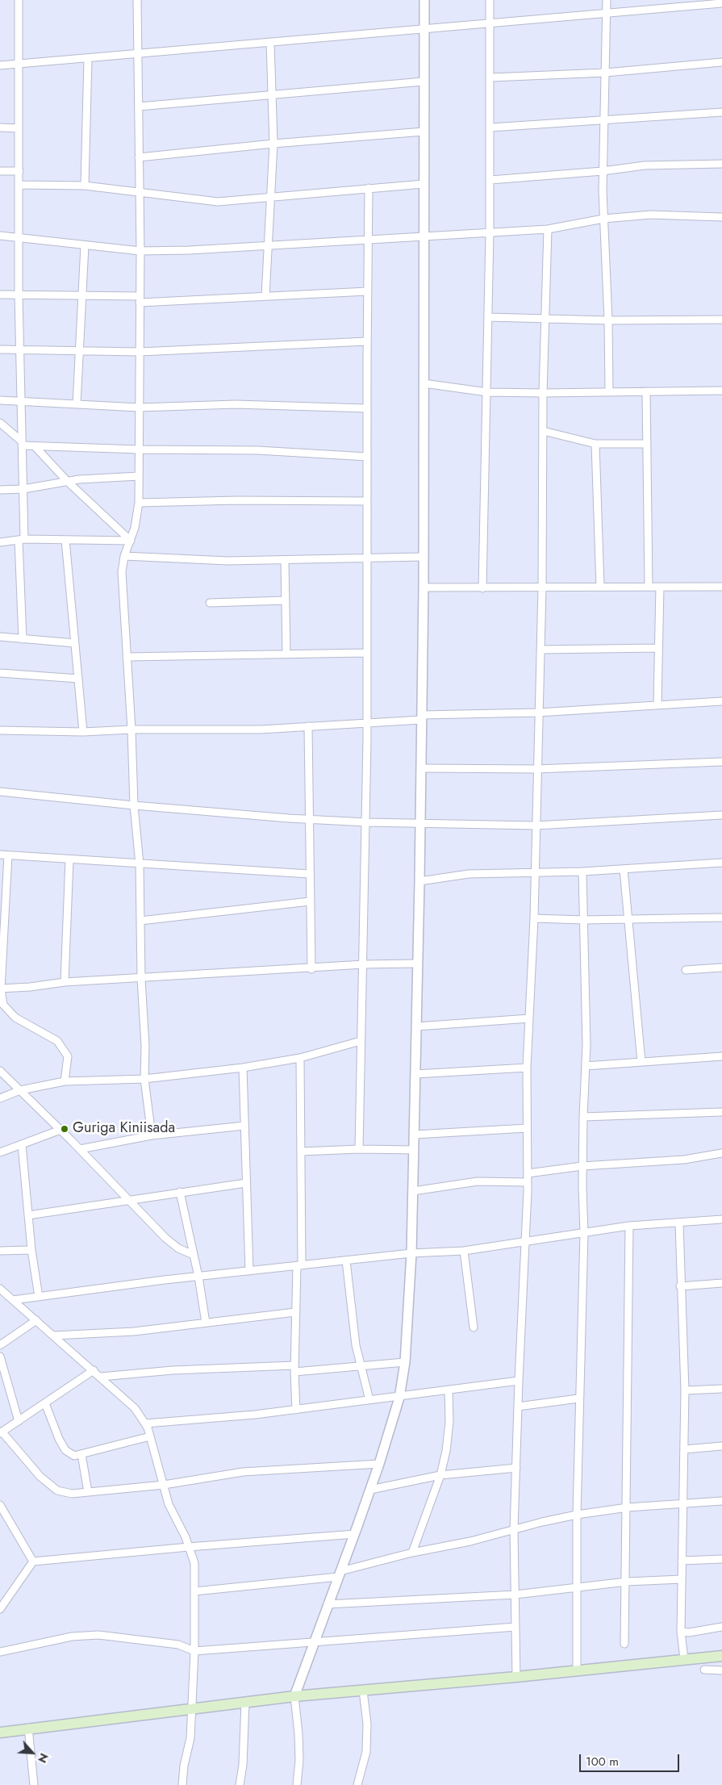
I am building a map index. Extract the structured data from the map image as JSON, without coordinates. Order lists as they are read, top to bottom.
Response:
{
  "places": ["Guriga Kiniisada"],
  "scale_bar": "100 m",
  "north": "bottom right"
}
